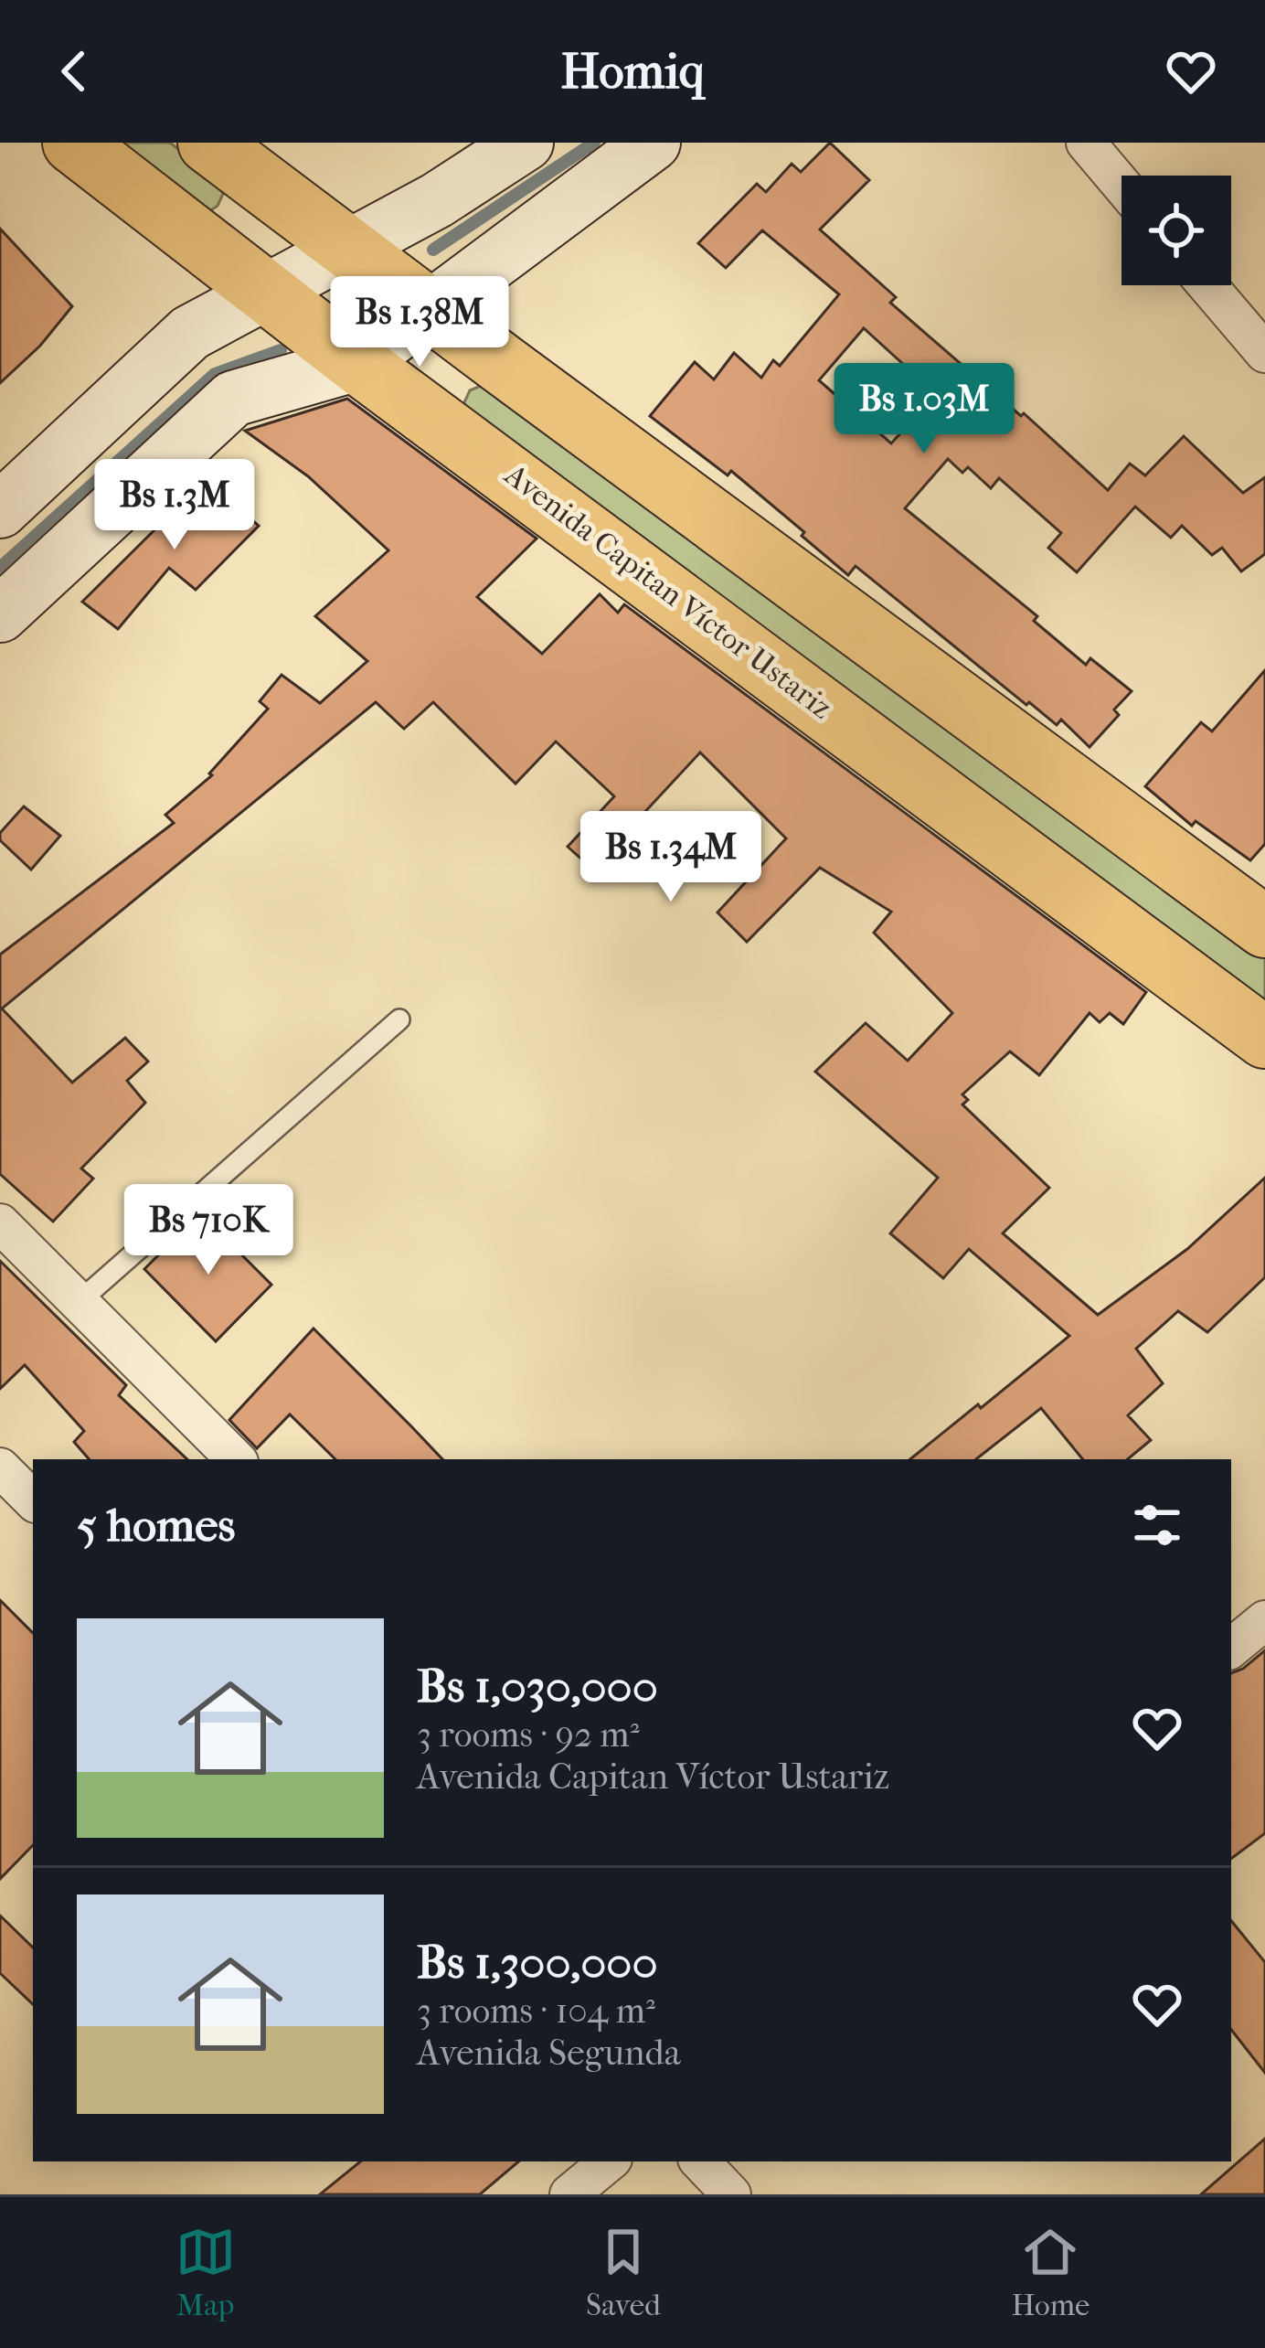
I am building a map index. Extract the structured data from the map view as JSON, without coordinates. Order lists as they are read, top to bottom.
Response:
{
  "streets": {
    "main road": ["Avenida Capitan Víctor Ustariz"]
  },
  "page": {
    "header": "Homiq",
    "price": [
      "Bs 1.38M",
      "Bs 1.03M",
      "Bs 1.3M",
      "Bs 1.34M",
      "Bs 710K"
    ],
    "heading": "5 homes",
    "list": [
      {
        "name": "Bs 1,030,000",
        "note": "3 rooms · 92 m² · Avenida Capitan Víctor Ustariz"
      },
      {
        "name": "Bs 1,300,000",
        "note": "3 rooms · 104 m² · Avenida Segunda"
      }
    ],
    "tabs": ["Map", "Saved", "Home"]
  }
}
